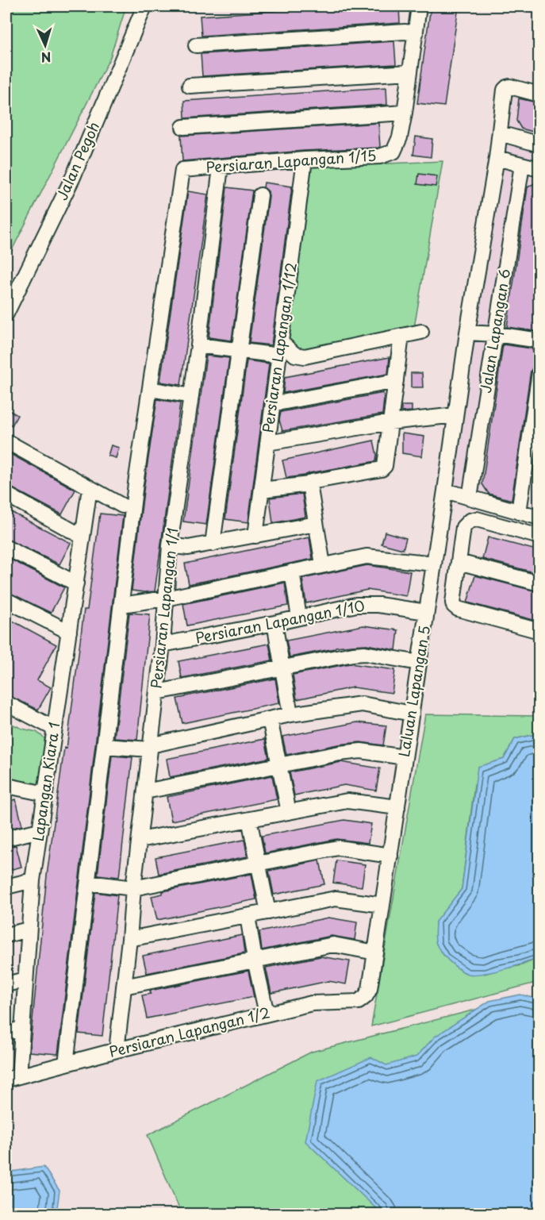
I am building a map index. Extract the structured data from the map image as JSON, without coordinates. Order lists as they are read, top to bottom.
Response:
{
  "streets": {
    "street": [
      "Jalan Pegoh",
      "Persiaran Lapangan 1/15",
      "Jalan Lapangan 6",
      "Persiaran Lapangan 1/12",
      "Persiaran Lapangan 1/1",
      "Persiaran Lapangan 1/10",
      "Laluan Lapangan 5",
      "Lapangan Kiara 1",
      "Persiaran Lapangan 1/2"
    ]
  },
  "crossings": [
    ["Persiaran Lapangan 1/15", "Persiaran Lapangan 1/12"],
    ["Persiaran Lapangan 1/15", "Persiaran Lapangan 1/1"],
    ["Persiaran Lapangan 1/1", "Persiaran Lapangan 1/10"],
    ["Persiaran Lapangan 1/1", "Persiaran Lapangan 1/2"],
    ["Persiaran Lapangan 1/10", "Laluan Lapangan 5"],
    ["Laluan Lapangan 5", "Persiaran Lapangan 1/2"],
    ["Lapangan Kiara 1", "Persiaran Lapangan 1/2"]
  ],
  "north": "bottom"
}
